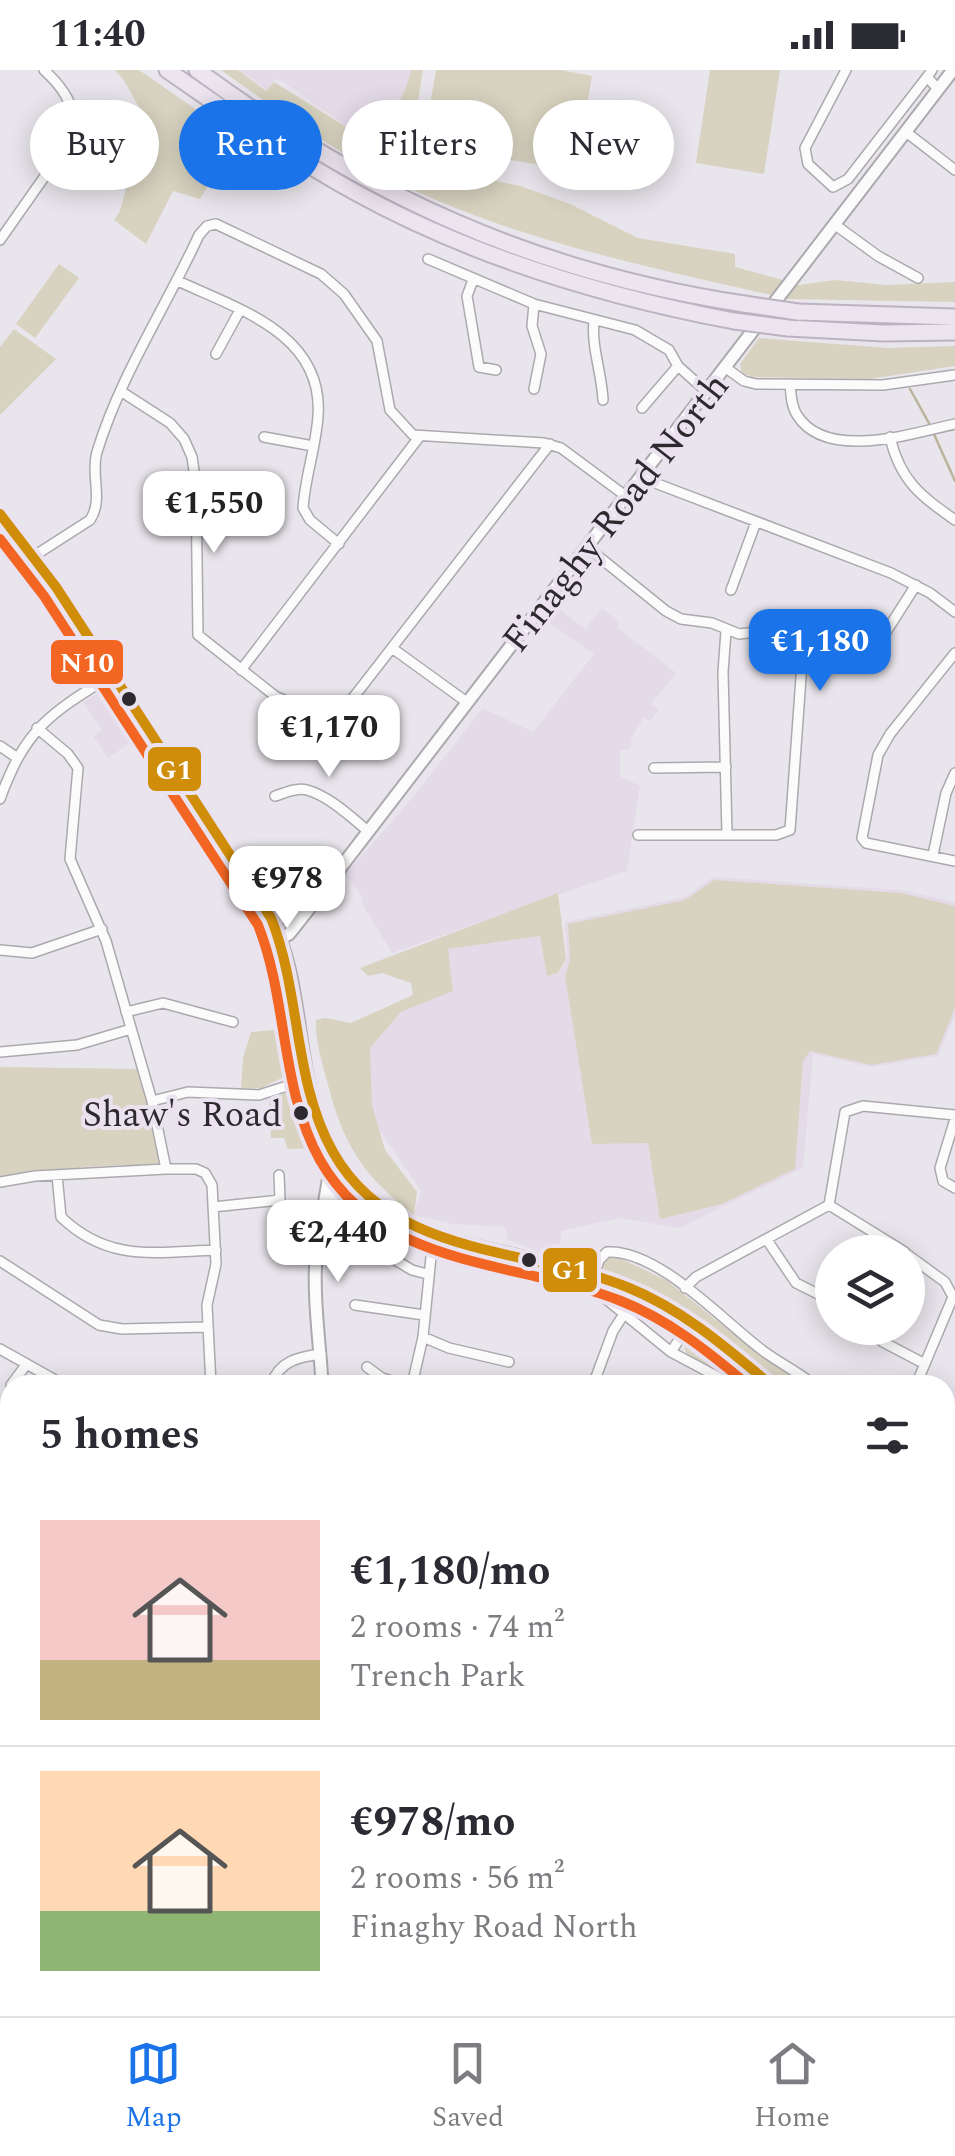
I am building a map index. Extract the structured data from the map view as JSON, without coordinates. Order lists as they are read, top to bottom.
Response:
{
  "streets": {
    "street": ["Finaghy Road North"]
  },
  "places": ["Shaw's Road"],
  "lines": ["transit line G1", "transit line N10"],
  "page": {
    "status": "11:40",
    "chip": [
      "Buy",
      "Rent",
      "Filters",
      "New"
    ],
    "price": [
      "€1,550",
      "€1,180",
      "€1,170",
      "€978",
      "€2,440"
    ],
    "heading": "5 homes",
    "list": [
      {
        "name": "€1,180/mo",
        "note": "2 rooms · 74 m² · Trench Park"
      },
      {
        "name": "€978/mo",
        "note": "2 rooms · 56 m² · Finaghy Road North"
      }
    ],
    "tabs": ["Map", "Saved", "Home"]
  }
}
